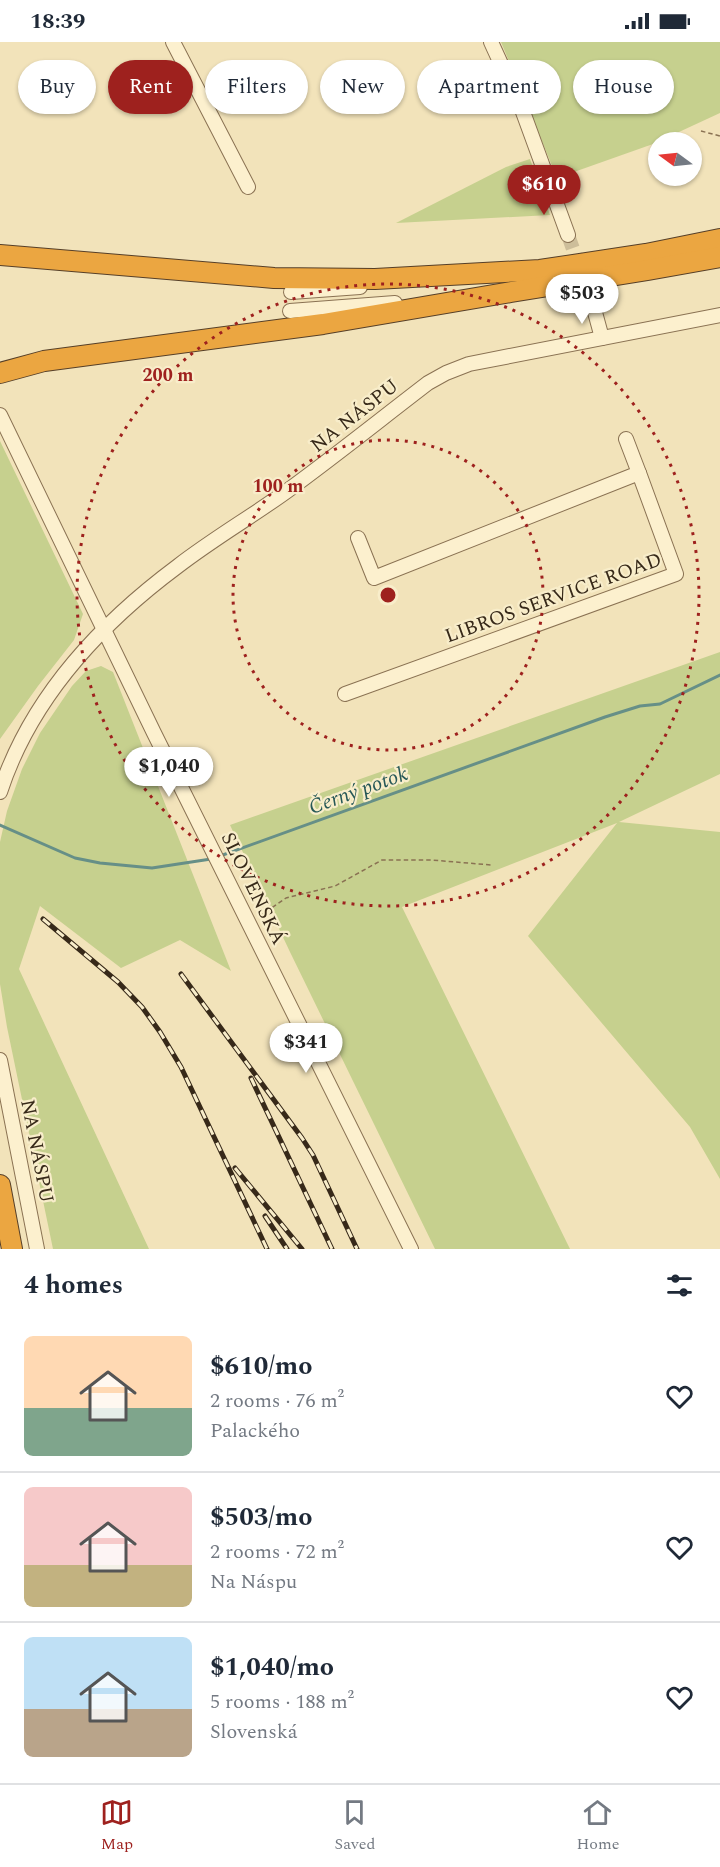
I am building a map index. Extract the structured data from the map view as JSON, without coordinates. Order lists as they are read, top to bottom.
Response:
{
  "streets": {
    "street": ["NA NÁSPU", "LIBROS SERVICE ROAD", "SLOVENSKÁ"]
  },
  "crossings": [
    ["NA NÁSPU", "SLOVENSKÁ"]
  ],
  "water": ["Černý potok"],
  "north": "left",
  "page": {
    "status": "18:39",
    "chip": [
      "Buy",
      "Rent",
      "Filters",
      "New",
      "Apartment",
      "House"
    ],
    "price": [
      "$610",
      "$503",
      "$1,040",
      "$341"
    ],
    "heading": "4 homes",
    "list": [
      {
        "name": "$610/mo",
        "note": "2 rooms · 76 m² · Palackého"
      },
      {
        "name": "$503/mo",
        "note": "2 rooms · 72 m² · Na Náspu"
      },
      {
        "name": "$1,040/mo",
        "note": "5 rooms · 188 m² · Slovenská"
      }
    ],
    "tabs": ["Map", "Saved", "Home"]
  },
  "rings": ["200 m", "100 m"]
}
